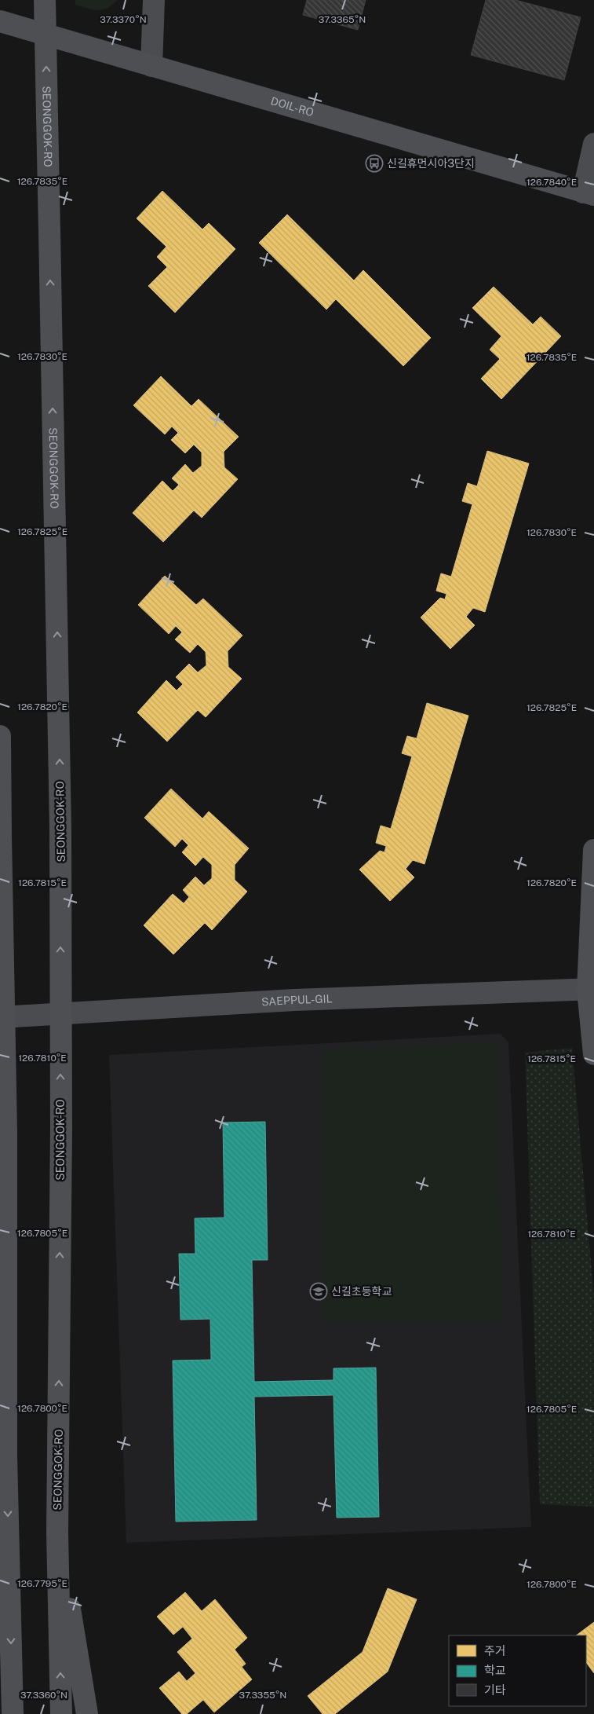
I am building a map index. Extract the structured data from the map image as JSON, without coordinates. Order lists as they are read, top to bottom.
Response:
{
  "streets": {
    "main road": ["DOIL-RO", "SEONGGOK-RO"],
    "street": ["SAEPPUL-GIL"]
  },
  "places": {
    "bus stop": ["신길휴먼시아3단지"],
    "school or university": ["신길초등학교"]
  },
  "legend": ["주거", "학교", "기타"],
  "coordinates": [
    "37.3370°N",
    "37.3365°N",
    "126.7835°E",
    "126.7840°E",
    "126.7830°E",
    "126.7825°E",
    "126.7820°E",
    "126.7815°E",
    "126.7810°E",
    "126.7805°E",
    "126.7800°E",
    "126.7795°E",
    "37.3360°N",
    "37.3355°N"
  ]
}
